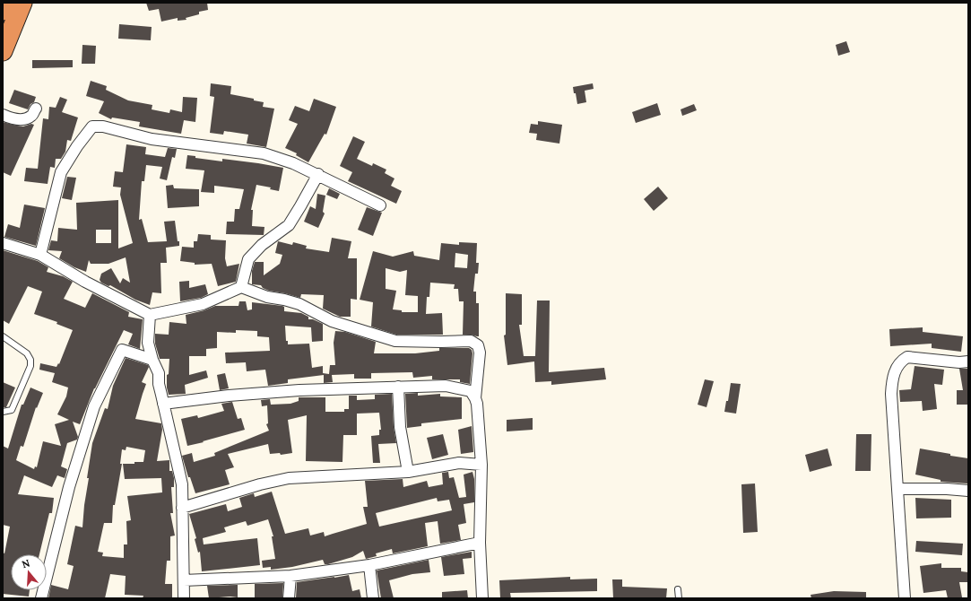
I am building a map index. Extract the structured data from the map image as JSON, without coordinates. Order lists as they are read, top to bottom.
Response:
{
  "north": "top"
}
